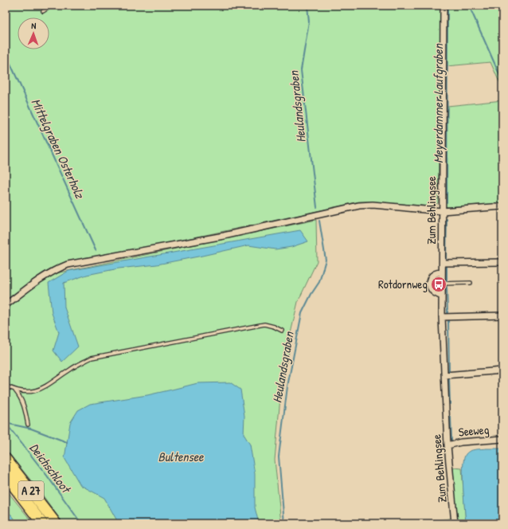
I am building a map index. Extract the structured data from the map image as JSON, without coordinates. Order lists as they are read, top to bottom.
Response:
{
  "streets": {
    "highway": ["A 27"],
    "street": ["Zum Behlingsee", "Seeweg"]
  },
  "crossings": [
    ["Zum Behlingsee", "Seeweg"]
  ],
  "water": [
    "Meyerdammer Laufgraben",
    "Heulandsgraben",
    "Mittelgraben Osterholz",
    "Bultensee",
    "Deichschloot"
  ],
  "places": {
    "bus stop": ["Rotdornweg"]
  },
  "north": "top"
}
